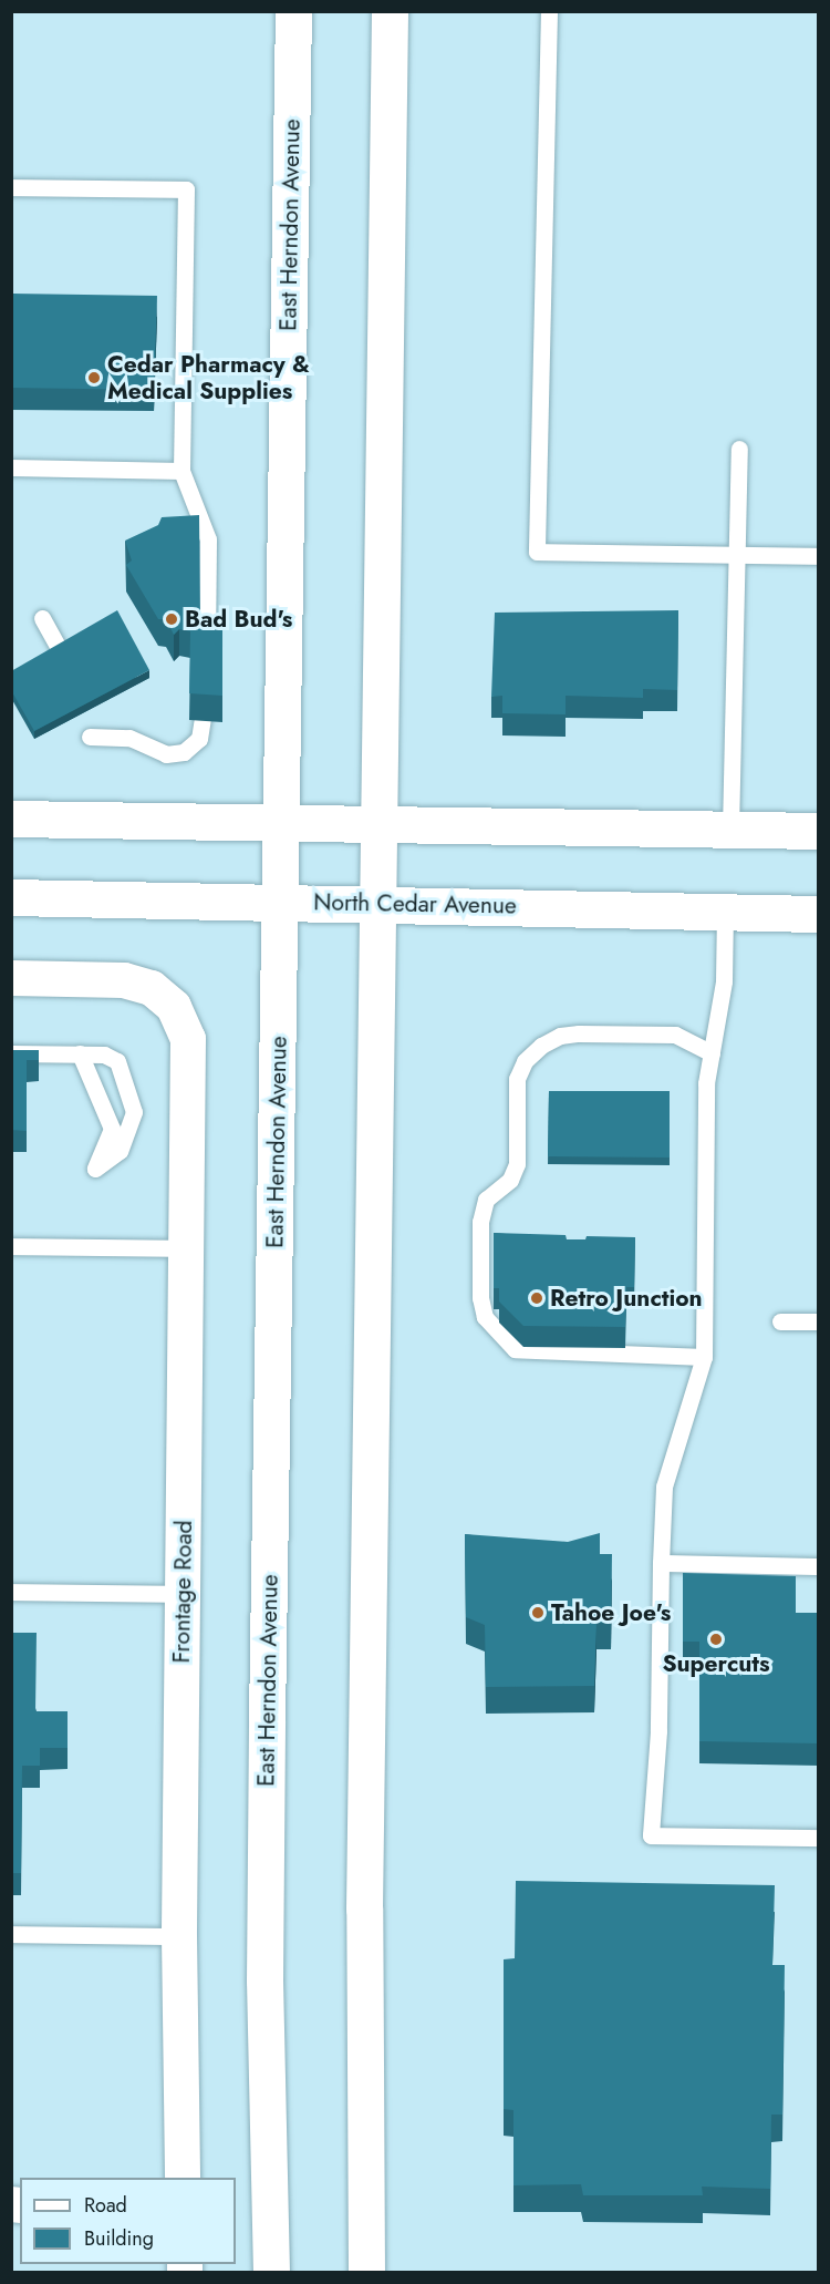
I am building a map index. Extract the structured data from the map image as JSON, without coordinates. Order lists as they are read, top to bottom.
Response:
{
  "streets": {
    "main road": ["East Herndon Avenue", "North Cedar Avenue"],
    "street": ["Frontage Road"]
  },
  "crossings": [
    ["East Herndon Avenue", "North Cedar Avenue"]
  ],
  "places": [
    "Cedar Pharmacy & Medical Supplies",
    "Bad Bud's",
    "Retro Junction",
    "Tahoe Joe's",
    "Supercuts"
  ],
  "legend": ["Road", "Building"]
}
